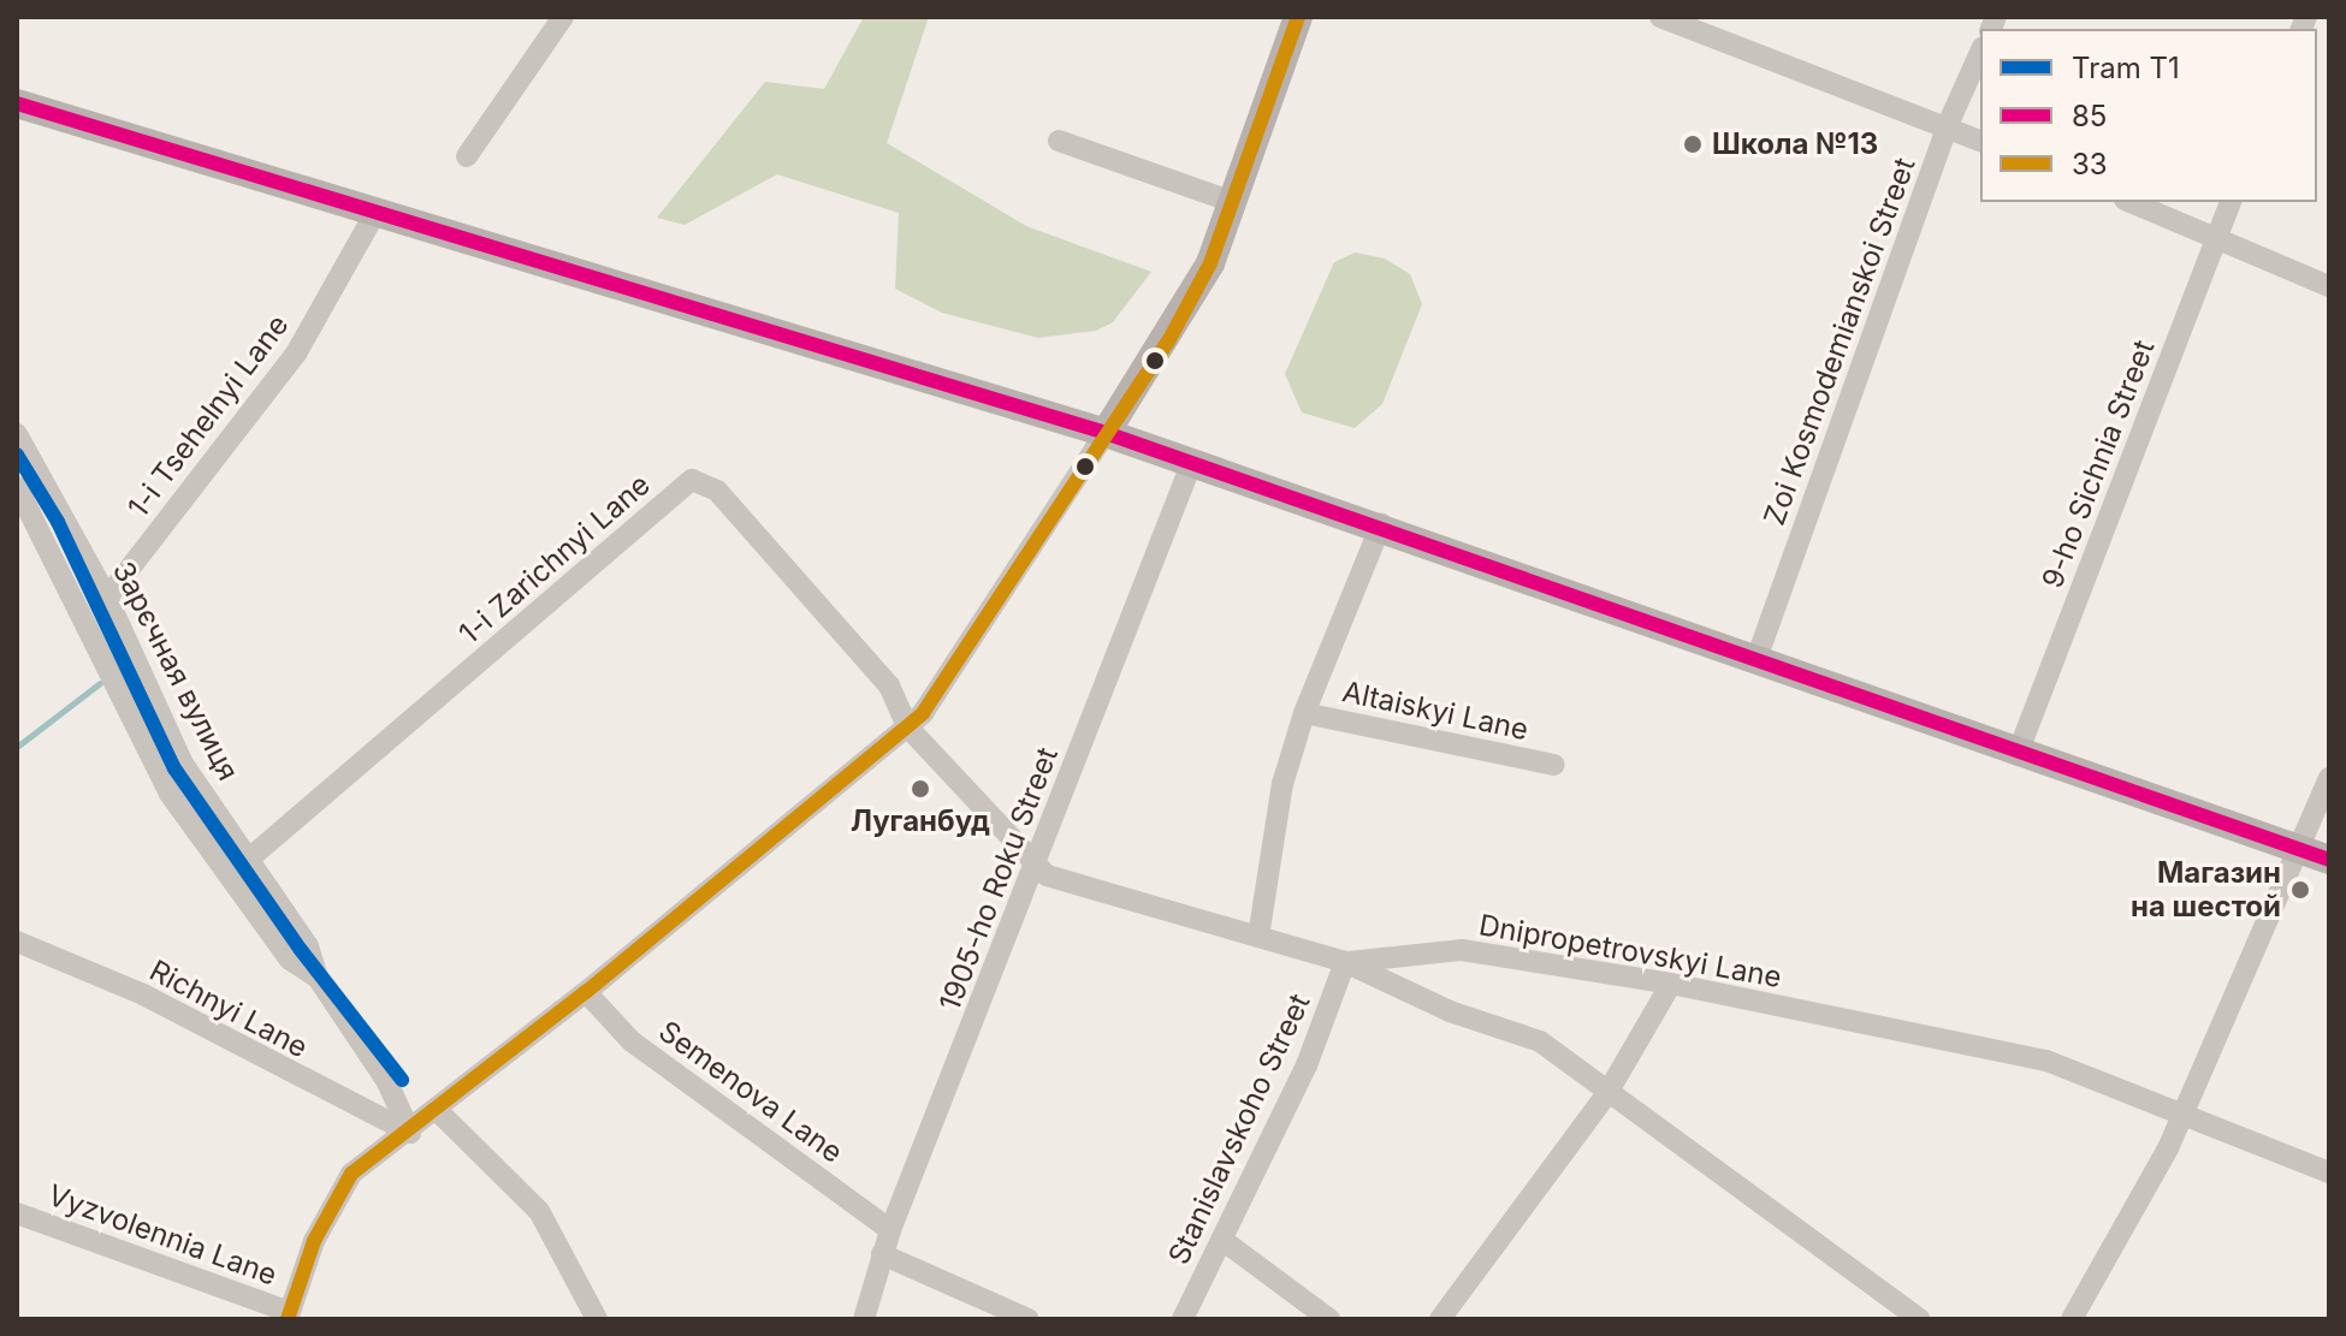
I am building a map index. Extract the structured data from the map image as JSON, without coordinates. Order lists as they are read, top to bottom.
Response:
{
  "streets": {
    "street": [
      "Zoi Kosmodemianskoi Street",
      "1-i Tsehelnyi Lane",
      "9-ho Sichnia Street",
      "1-i Zarichnyi Lane",
      "Зарєчная вулиця",
      "Altaiskyi Lane",
      "1905-ho Roku Street",
      "Dnipropetrovskyi Lane",
      "Richnyi Lane",
      "Semenova Lane",
      "Stanislavskoho Street",
      "Vyzvolennia Lane"
    ]
  },
  "crossings": [
    ["1-i Tsehelnyi Lane", "Зарєчная вулиця"],
    ["1-i Zarichnyi Lane", "Зарєчная вулиця"],
    ["Зарєчная вулиця", "Richnyi Lane"],
    ["1905-ho Roku Street", "Semenova Lane"],
    ["Dnipropetrovskyi Lane", "Stanislavskoho Street"]
  ],
  "places": ["Школа №13", "Луганбуд", "Магазин на шестой"],
  "lines": ["transit line 33", "transit line 85", "tram line T1"],
  "legend": ["Tram T1", "85", "33"]
}
